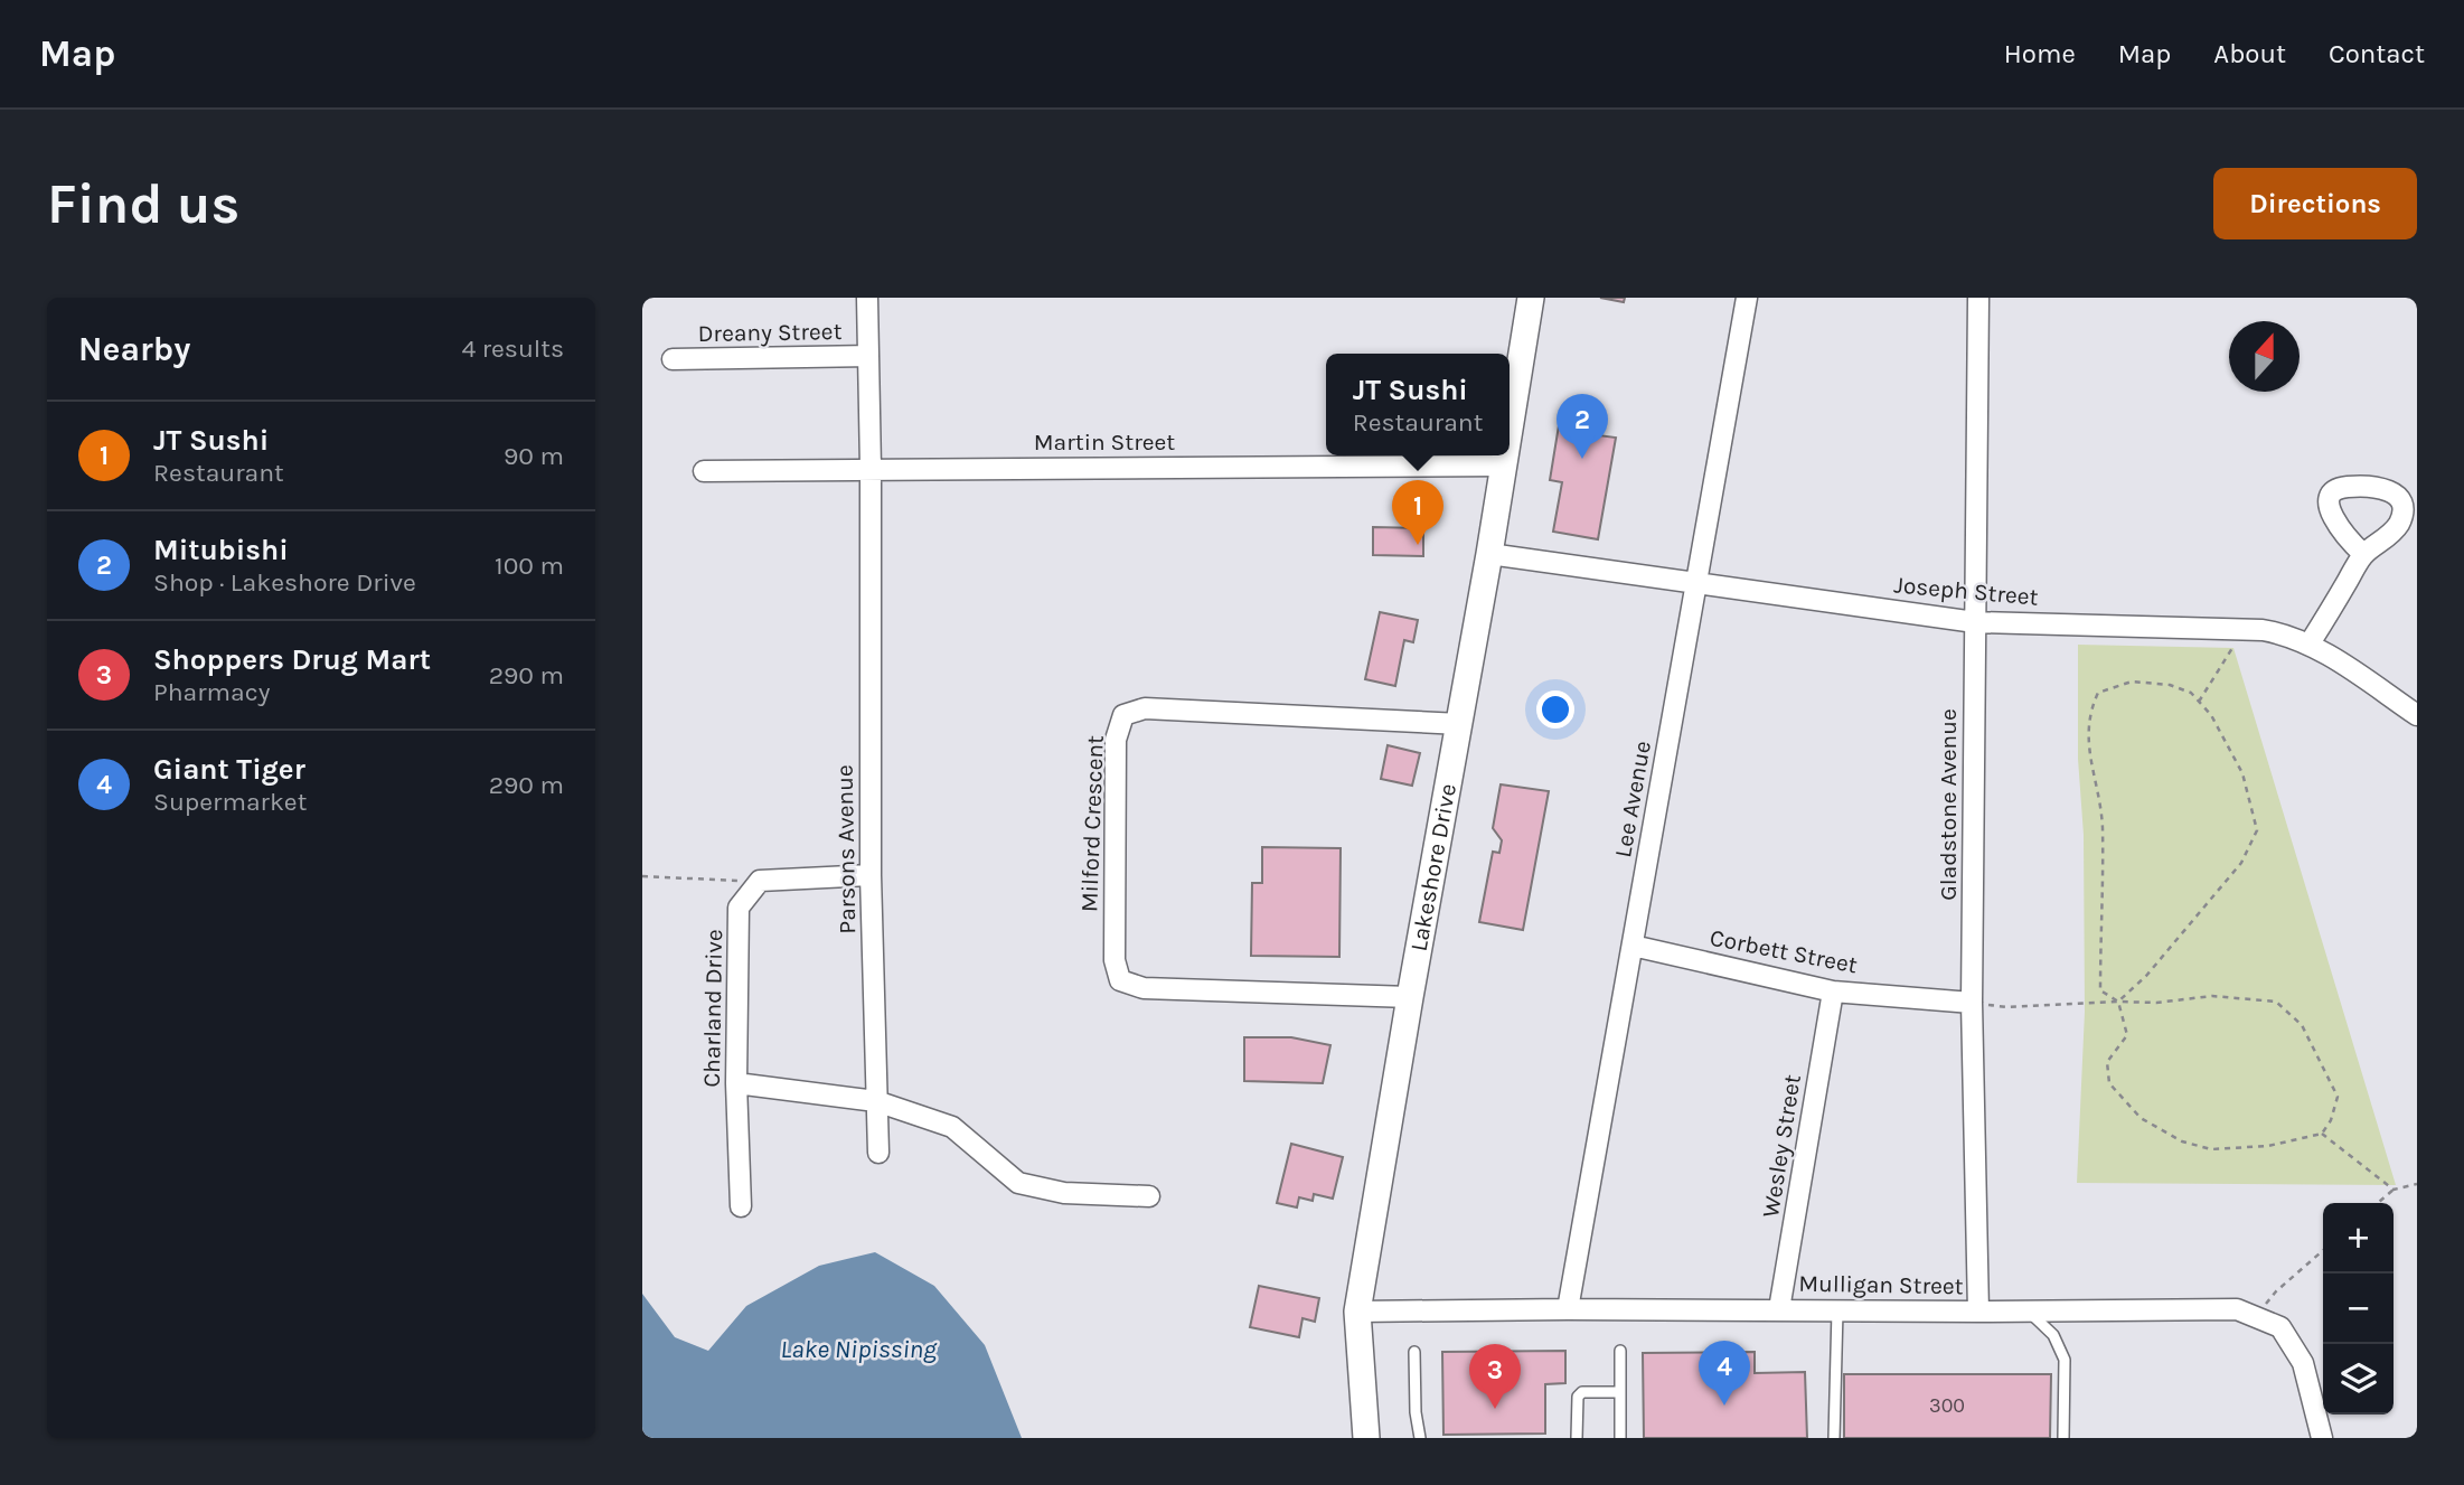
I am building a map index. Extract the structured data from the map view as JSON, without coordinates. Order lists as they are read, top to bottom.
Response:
{
  "streets": {
    "main road": ["Lakeshore Drive"],
    "street": [
      "Dreany Street",
      "Martin Street",
      "Joseph Street",
      "Lee Avenue",
      "Gladstone Avenue",
      "Milford Crescent",
      "Parsons Avenue",
      "Corbett Street",
      "Charland Drive",
      "Wesley Street",
      "Mulligan Street"
    ]
  },
  "crossings": [
    ["Dreany Street", "Parsons Avenue"],
    ["Martin Street", "Parsons Avenue"],
    ["Martin Street", "Lakeshore Drive"],
    ["Joseph Street", "Lee Avenue"],
    ["Joseph Street", "Gladstone Avenue"],
    ["Joseph Street", "Lakeshore Drive"],
    ["Lee Avenue", "Corbett Street"],
    ["Lee Avenue", "Mulligan Street"],
    ["Gladstone Avenue", "Corbett Street"],
    ["Gladstone Avenue", "Mulligan Street"],
    ["Milford Crescent", "Lakeshore Drive"],
    ["Lakeshore Drive", "Mulligan Street"],
    ["Corbett Street", "Wesley Street"],
    ["Wesley Street", "Mulligan Street"]
  ],
  "water": ["Lake Nipissing"],
  "house_numbers": ["300"],
  "north": "top",
  "page": {
    "header": "Map",
    "nav": [
      "Home",
      "Map",
      "About",
      "Contact"
    ],
    "buttons": "Directions",
    "title": "Find us",
    "heading": ["Nearby", "4 results"],
    "popup": ["JT Sushi", "Restaurant"],
    "pins": [
      "2",
      "1",
      "4",
      "3"
    ],
    "list": [
      {
        "mark": "1",
        "name": "JT Sushi",
        "note": "Restaurant",
        "value": "90 m"
      },
      {
        "mark": "2",
        "name": "Mitubishi",
        "note": "Shop · Lakeshore Drive",
        "value": "100 m"
      },
      {
        "mark": "3",
        "name": "Shoppers Drug Mart",
        "note": "Pharmacy",
        "value": "290 m"
      },
      {
        "mark": "4",
        "name": "Giant Tiger",
        "note": "Supermarket",
        "value": "290 m"
      }
    ],
    "map_buttons": ["+", "−"]
  }
}
